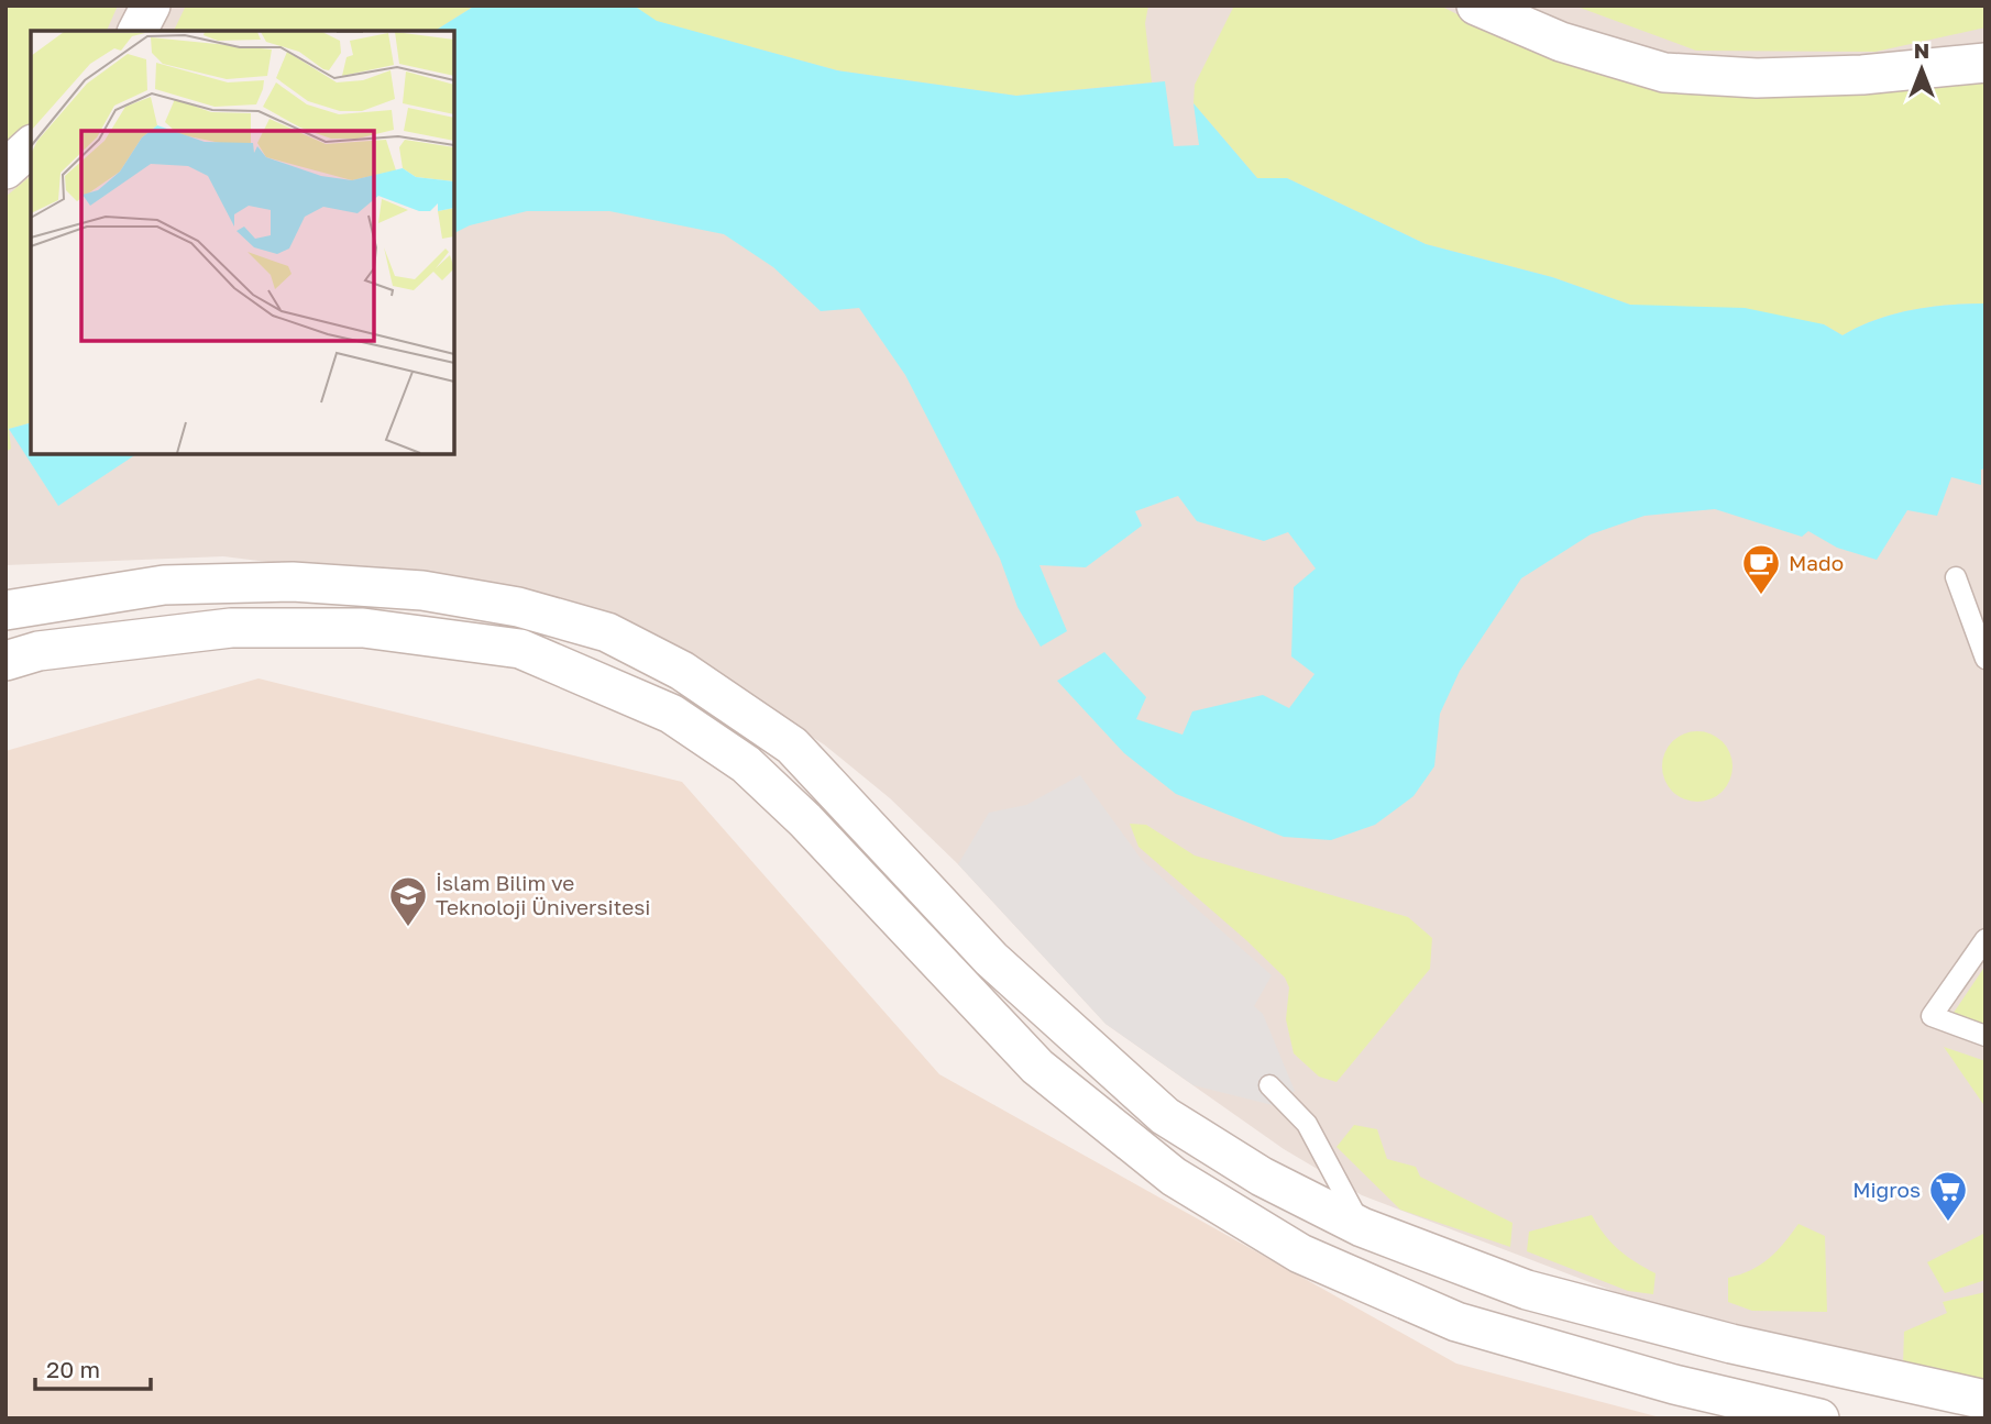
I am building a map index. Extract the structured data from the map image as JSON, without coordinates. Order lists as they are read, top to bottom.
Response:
{
  "places": {
    "cafe": ["Mado"],
    "school or university": ["İslam Bilim ve Teknoloji Üniversitesi"],
    "supermarket": ["Migros"]
  },
  "scale_bar": "20 m",
  "north": "top"
}
